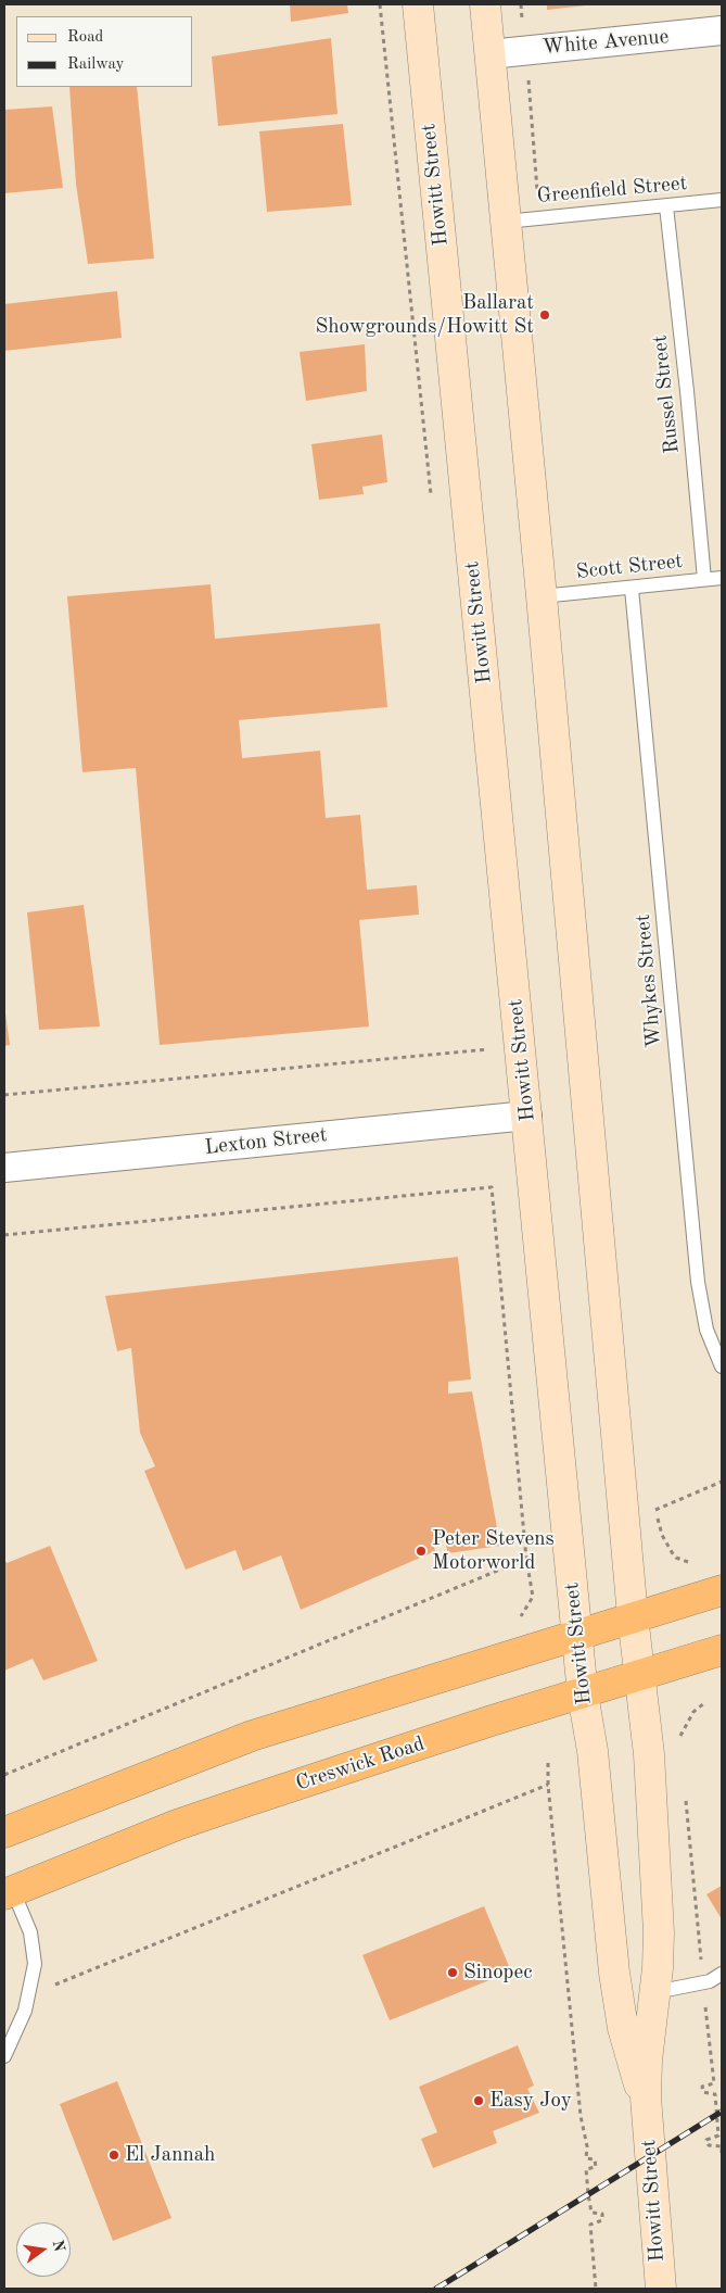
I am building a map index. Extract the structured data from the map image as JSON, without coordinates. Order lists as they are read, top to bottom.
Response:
{
  "streets": {
    "highway": ["Creswick Road"],
    "main road": ["Howitt Street"],
    "street": ["White Avenue", "Lexton Street"],
    "lane": [
      "Greenfield Street",
      "Russel Street",
      "Scott Street",
      "Whykes Street"
    ]
  },
  "crossings": [
    ["White Avenue", "Howitt Street"],
    ["Howitt Street", "Greenfield Street"],
    ["Howitt Street", "Scott Street"],
    ["Howitt Street", "Lexton Street"],
    ["Howitt Street", "Creswick Road"],
    ["Greenfield Street", "Russel Street"],
    ["Russel Street", "Scott Street"],
    ["Scott Street", "Whykes Street"]
  ],
  "places": [
    "Ballarat Showgrounds/Howitt St",
    "Peter Stevens Motorworld",
    "Sinopec",
    "Easy Joy",
    "El Jannah"
  ],
  "legend": ["Road", "Railway"],
  "north": "right"
}
